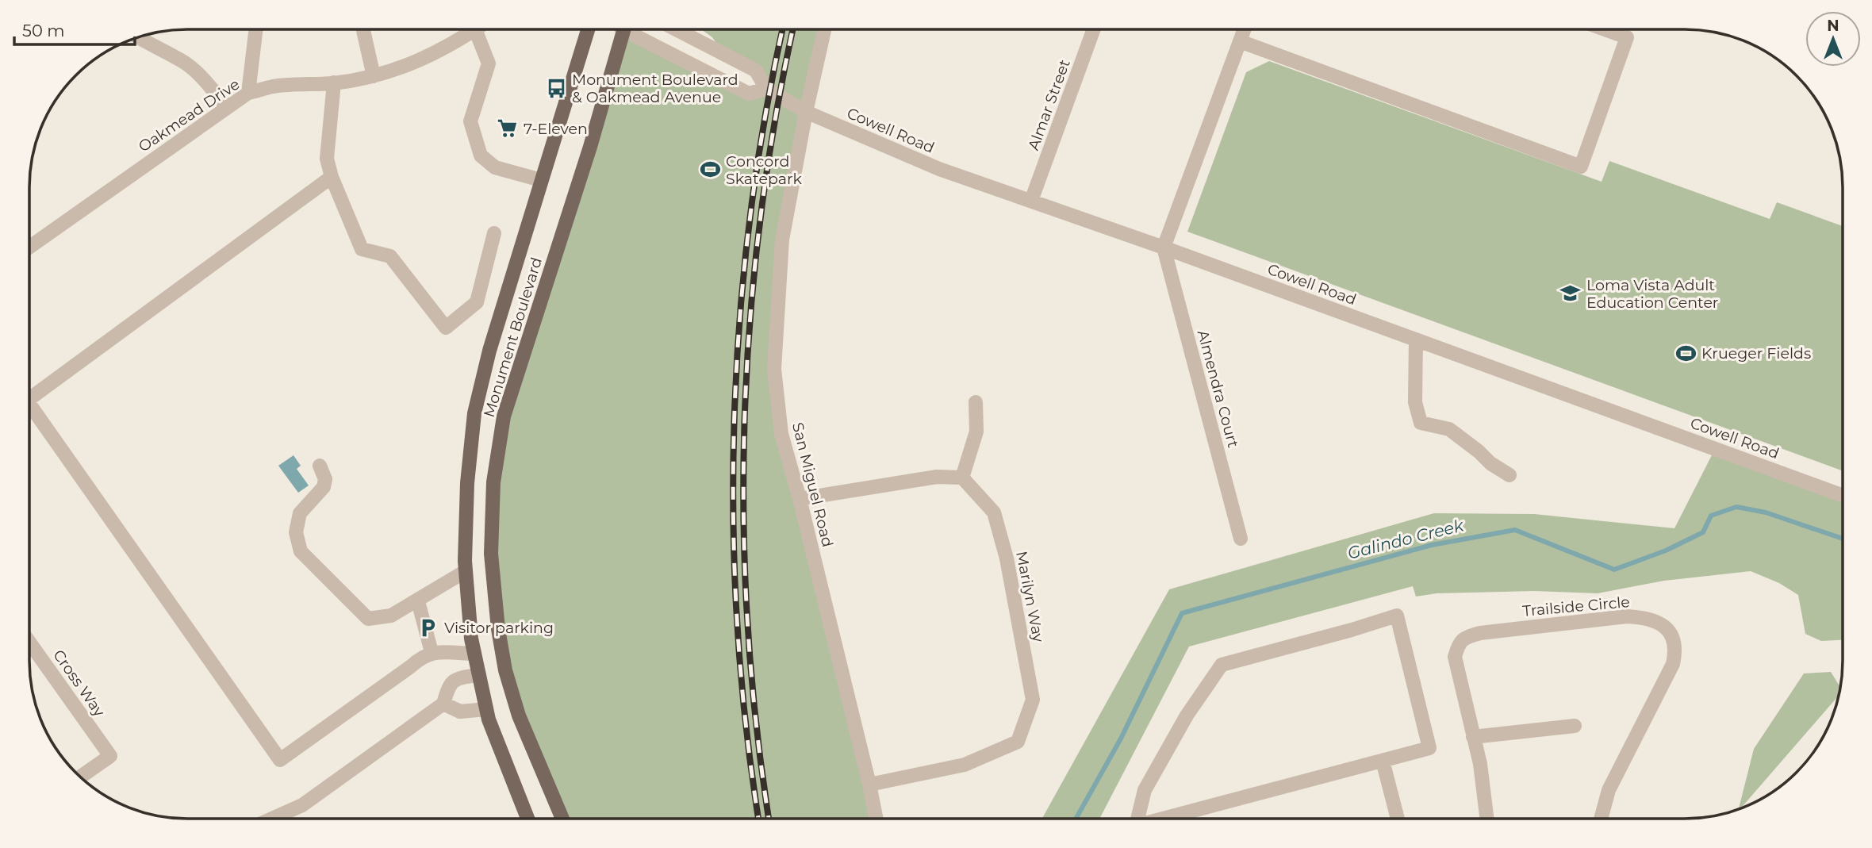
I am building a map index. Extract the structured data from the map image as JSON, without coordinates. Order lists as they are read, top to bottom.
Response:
{
  "streets": {
    "main road": ["Monument Boulevard"],
    "street": [
      "Almar Street",
      "Oakmead Drive",
      "Cowell Road",
      "Almendra Court",
      "San Miguel Road",
      "Marilyn Way",
      "Trailside Circle",
      "Cross Way"
    ]
  },
  "crossings": [
    ["Almar Street", "Cowell Road"],
    ["Cowell Road", "Almendra Court"],
    ["Cowell Road", "San Miguel Road"],
    ["San Miguel Road", "Marilyn Way"]
  ],
  "water": ["Galindo Creek"],
  "places": {
    "bus stop": ["Monument Boulevard & Oakmead Avenue"],
    "supermarket": ["7-Eleven"],
    "sports": ["Concord Skatepark", "Krueger Fields"],
    "school or university": ["Loma Vista Adult Education Center"],
    "parking": ["Visitor parking"]
  },
  "scale_bar": "50 m",
  "north": "top"
}
